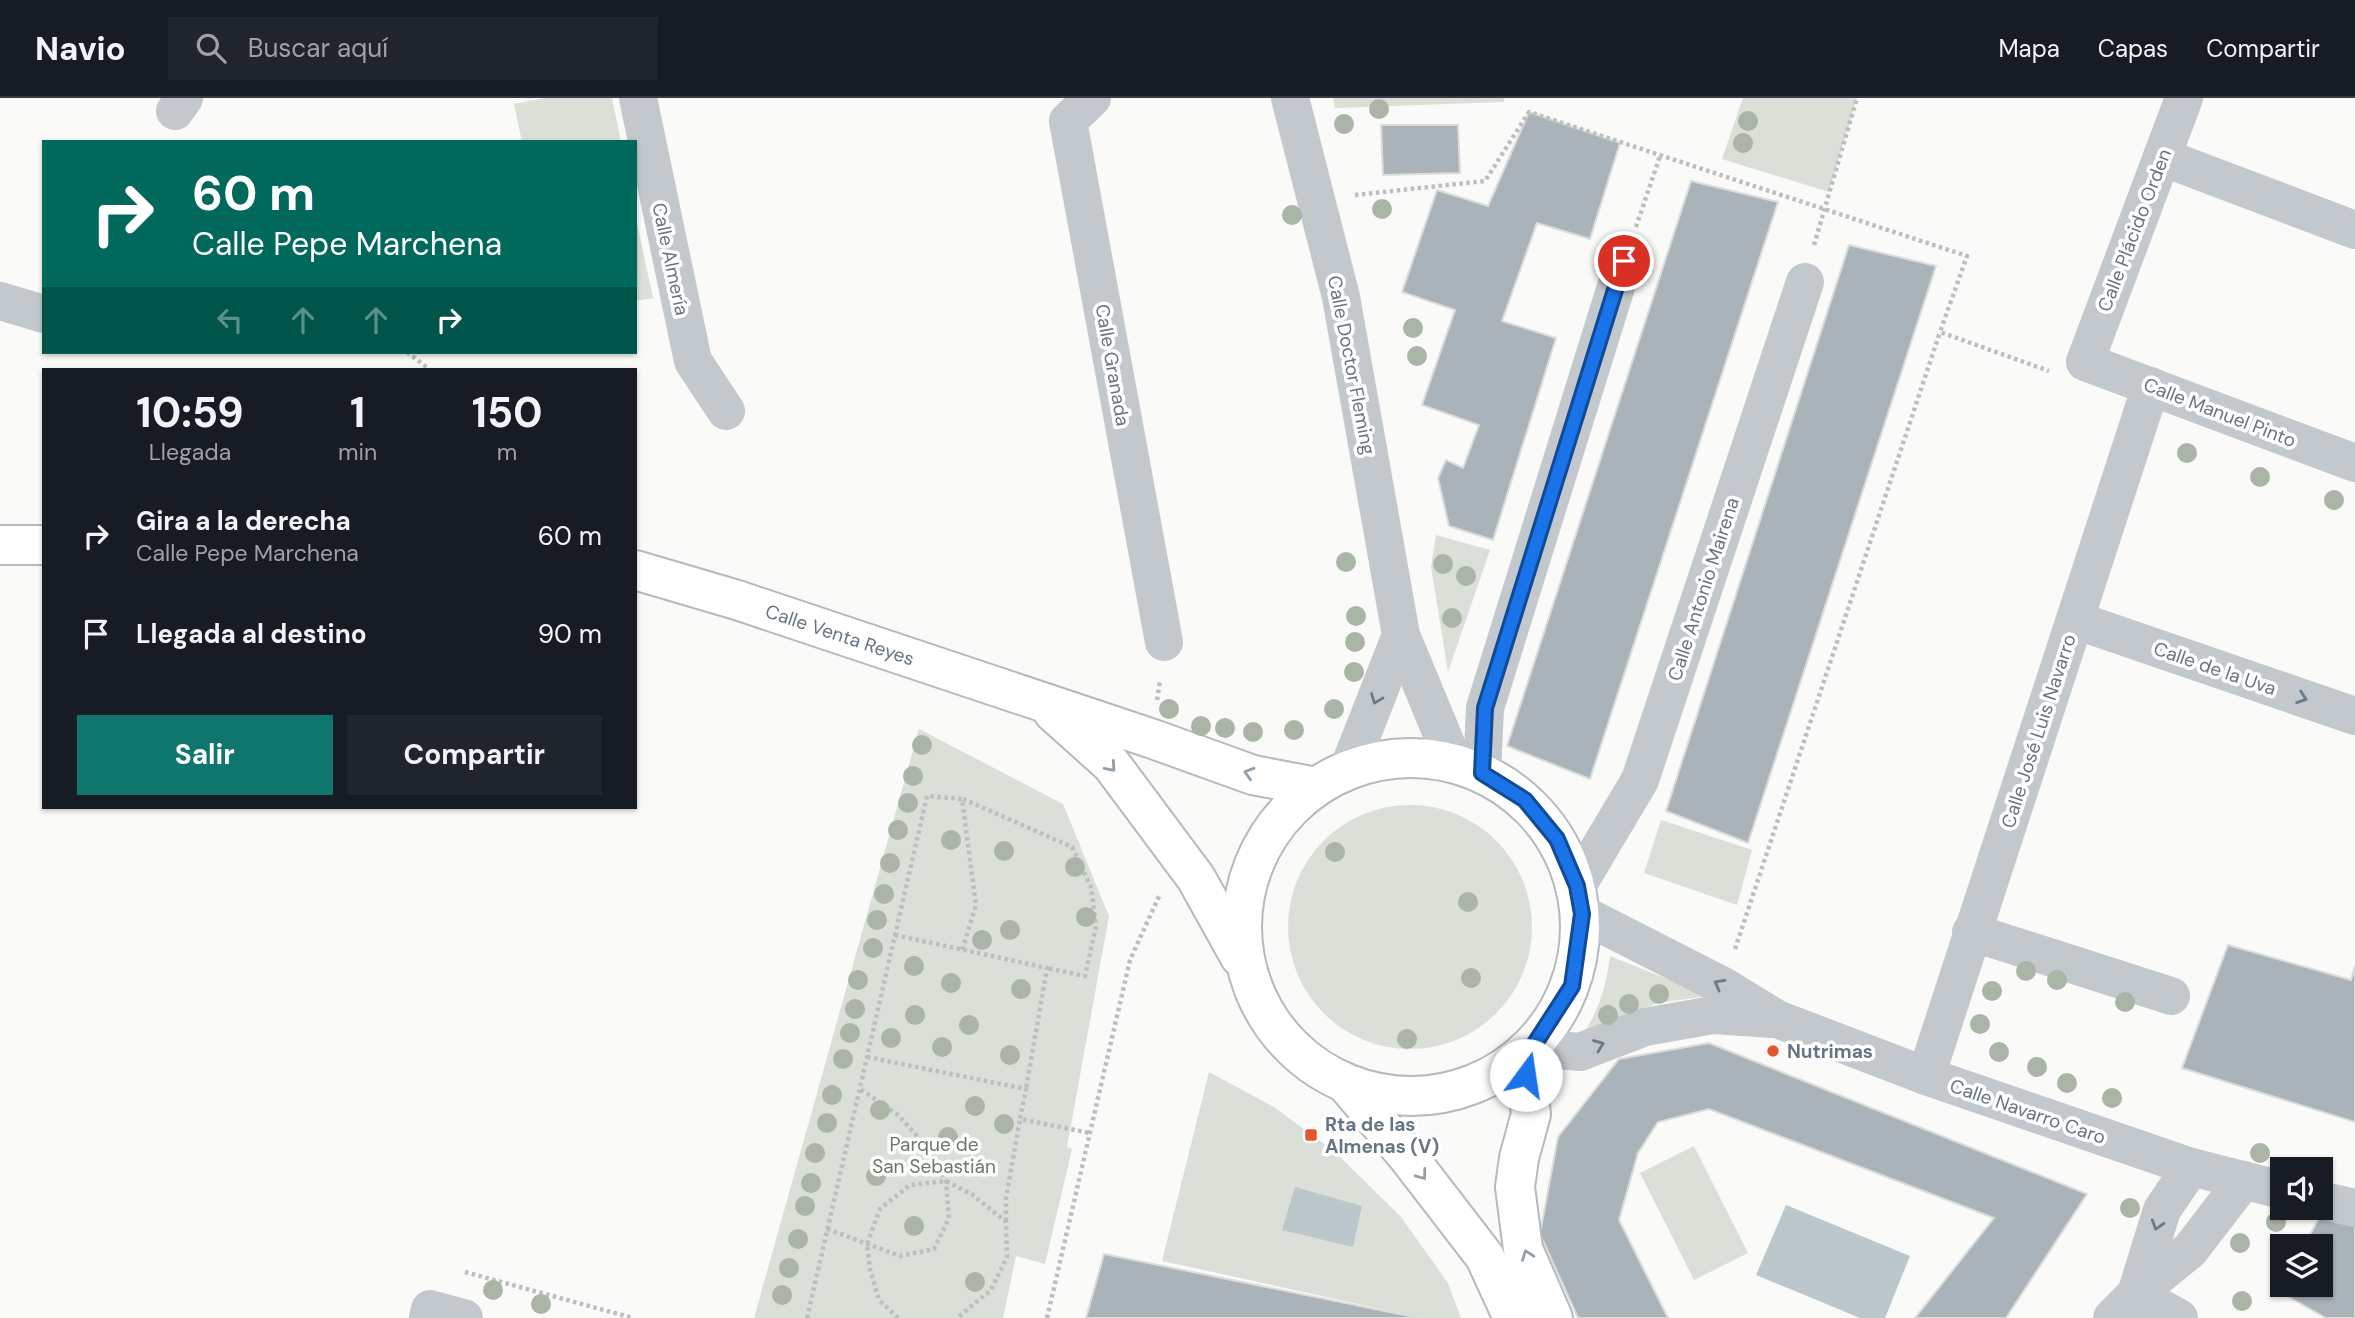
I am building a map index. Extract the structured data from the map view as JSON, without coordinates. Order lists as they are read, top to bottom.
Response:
{
  "streets": {
    "main road": ["Calle Venta Reyes"],
    "street": [
      "Calle Plácido Orden",
      "Calle Almería",
      "Calle Granada",
      "Calle Doctor Fleming",
      "Calle Manuel Pinto",
      "Calle Antonio Mairena",
      "Calle de la Uva",
      "Calle José Luis Navarro",
      "Calle Navarro Caro"
    ]
  },
  "crossings": [
    ["Calle Plácido Orden", "Calle Manuel Pinto"],
    ["Calle Manuel Pinto", "Calle José Luis Navarro"],
    ["Calle Antonio Mairena", "Calle Navarro Caro"],
    ["Calle de la Uva", "Calle José Luis Navarro"],
    ["Calle José Luis Navarro", "Calle Navarro Caro"]
  ],
  "parks": ["Parque de San Sebastián"],
  "places": {
    "other": ["Nutrimas"],
    "transit": ["Rta de las Almenas (V)"]
  },
  "page": {
    "header": "Navio",
    "search": "Buscar aquí",
    "nav": ["Mapa", "Capas", "Compartir"],
    "turn": ["60 m", "Calle Pepe Marchena"],
    "eta": [
      "10:59",
      "Llegada",
      "1",
      "min",
      "150",
      "m"
    ],
    "list": [
      {
        "name": "Gira a la derecha",
        "note": "Calle Pepe Marchena",
        "value": "60 m"
      },
      {
        "name": "Llegada al destino",
        "value": "90 m"
      }
    ],
    "buttons": ["Salir", "Compartir"]
  }
}
